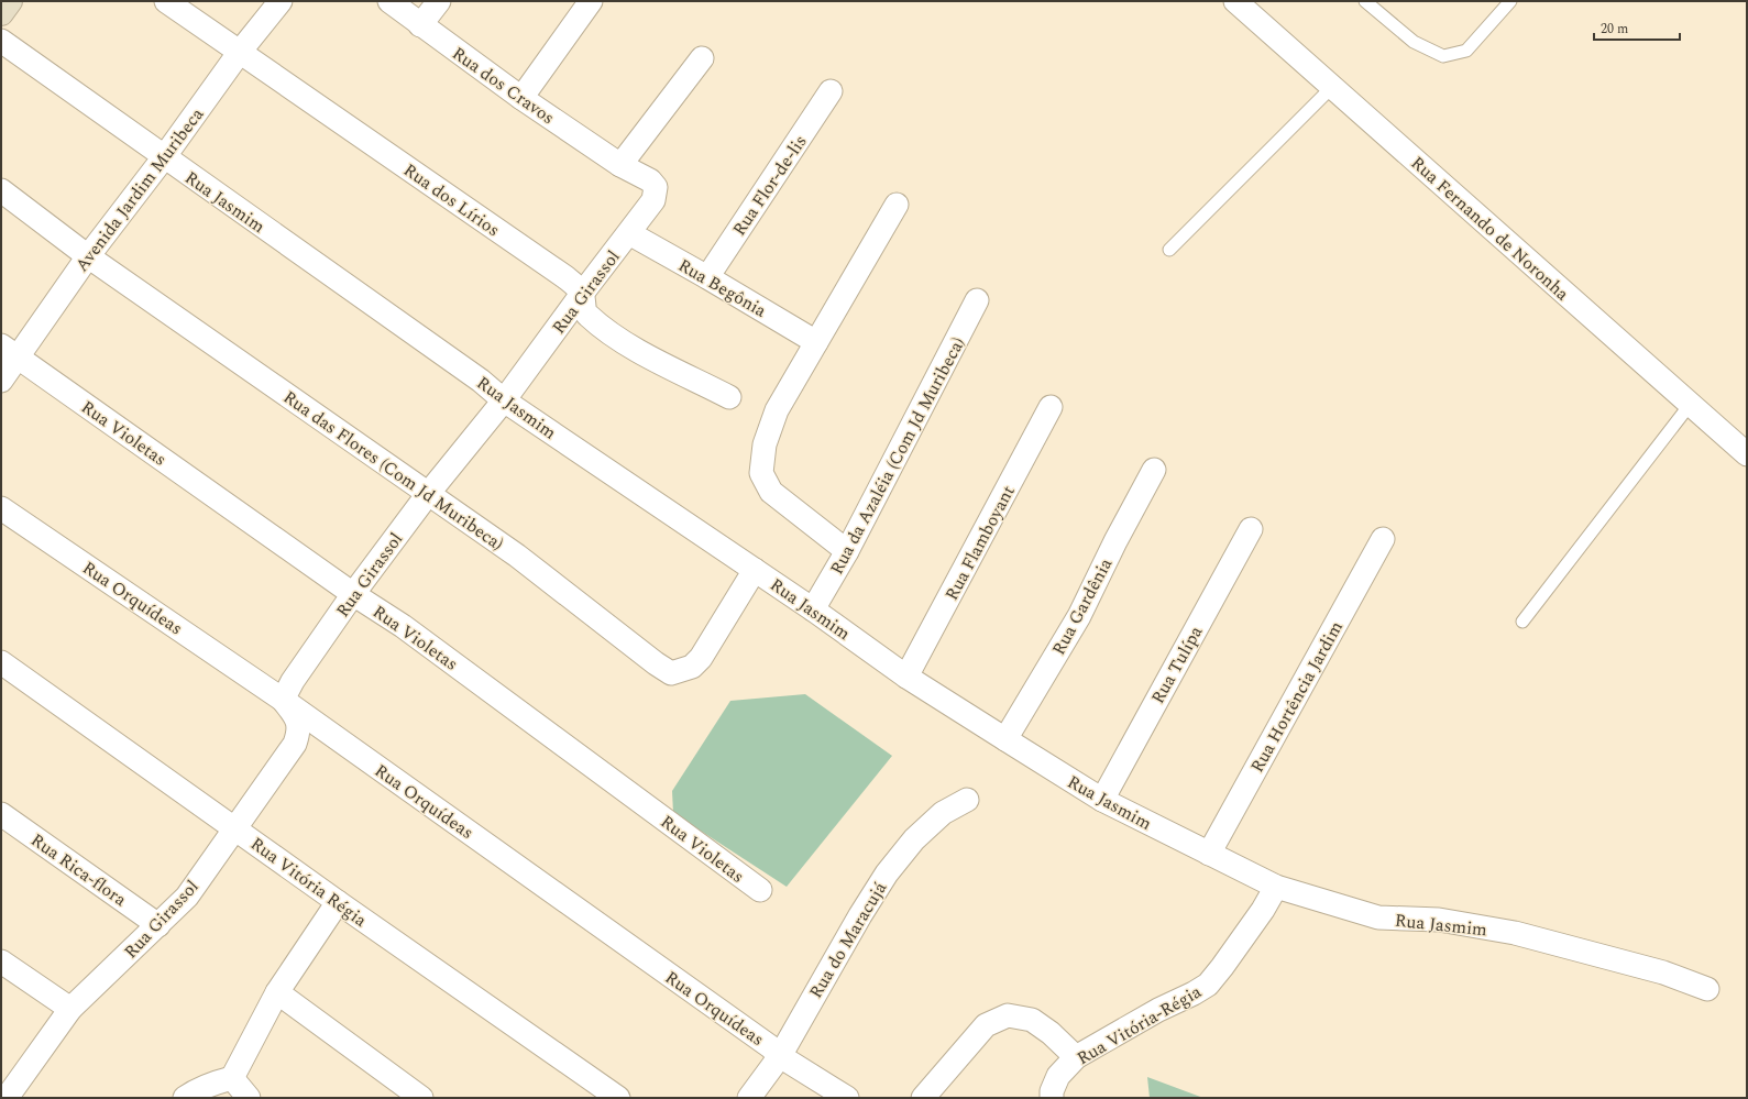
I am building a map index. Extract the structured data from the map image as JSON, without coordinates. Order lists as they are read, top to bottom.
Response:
{
  "streets": {
    "street": [
      "Rua dos Cravos",
      "Rua Flor-de-lis",
      "Avenida Jardim Muribeca",
      "Rua dos Lírios",
      "Rua Jasmim",
      "Rua Fernando de Noronha",
      "Rua Begônia",
      "Rua Girassol",
      "Rua Violetas",
      "Rua da Azaléia (Com Jd Muribeca)",
      "Rua das Flores (Com Jd Muribeca)",
      "Rua Flamboyant",
      "Rua Orquídeas",
      "Rua Gardênia",
      "Rua Tulípa",
      "Rua Hortência Jardim",
      "Rua Rica-flora",
      "Rua Vitória Régia",
      "Rua do Maracujá",
      "Rua Vitória-Régia"
    ]
  },
  "crossings": [
    ["Rua dos Cravos", "Rua Girassol"],
    ["Rua Flor-de-lis", "Rua Begônia"],
    ["Avenida Jardim Muribeca", "Rua dos Lírios"],
    ["Avenida Jardim Muribeca", "Rua Jasmim"],
    ["Avenida Jardim Muribeca", "Rua Violetas"],
    ["Avenida Jardim Muribeca", "Rua das Flores (Com Jd Muribeca)"],
    ["Rua dos Lírios", "Rua Girassol"],
    ["Rua Jasmim", "Rua Girassol"],
    ["Rua Jasmim", "Rua da Azaléia (Com Jd Muribeca)"],
    ["Rua Jasmim", "Rua das Flores (Com Jd Muribeca)"],
    ["Rua Jasmim", "Rua Flamboyant"],
    ["Rua Jasmim", "Rua Gardênia"],
    ["Rua Jasmim", "Rua Tulípa"],
    ["Rua Jasmim", "Rua Hortência Jardim"],
    ["Rua Jasmim", "Rua Vitória-Régia"],
    ["Rua Begônia", "Rua Girassol"],
    ["Rua Girassol", "Rua Violetas"],
    ["Rua Girassol", "Rua das Flores (Com Jd Muribeca)"],
    ["Rua Girassol", "Rua Orquídeas"],
    ["Rua Girassol", "Rua Rica-flora"],
    ["Rua Girassol", "Rua Vitória Régia"],
    ["Rua Orquídeas", "Rua do Maracujá"]
  ],
  "scale_bar": "20 m"
}
